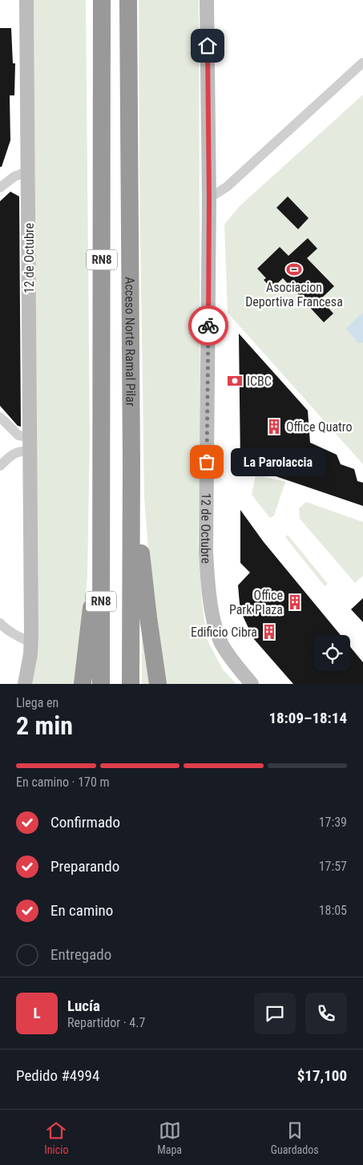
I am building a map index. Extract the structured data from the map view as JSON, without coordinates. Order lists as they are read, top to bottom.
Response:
{
  "streets": {
    "highway": ["RN8", "Acceso Norte Ramal Pilar"],
    "street": ["12 de Octubre"]
  },
  "places": {
    "sports": ["Asociacion Deportiva Francesa"],
    "bank": ["ICBC"],
    "building": ["Office Quatro", "Office Park Plaza", "Edificio Cibra"],
    "other": ["La Parolaccia"]
  },
  "page": {
    "bubble": "La Parolaccia",
    "heading": ["2 min", "Llega en", "18:09–18:14"],
    "panel": [
      "Lucía",
      "Repartidor · 4.7",
      "Pedido #4994",
      "$17,100"
    ],
    "bar": "En camino · 170 m",
    "list": [
      ["Confirmado", "17:39"],
      ["Preparando", "17:57"],
      ["En camino", "18:05"],
      "Entregado"
    ],
    "round": "L",
    "tabs": ["Inicio", "Mapa", "Guardados"]
  }
}
